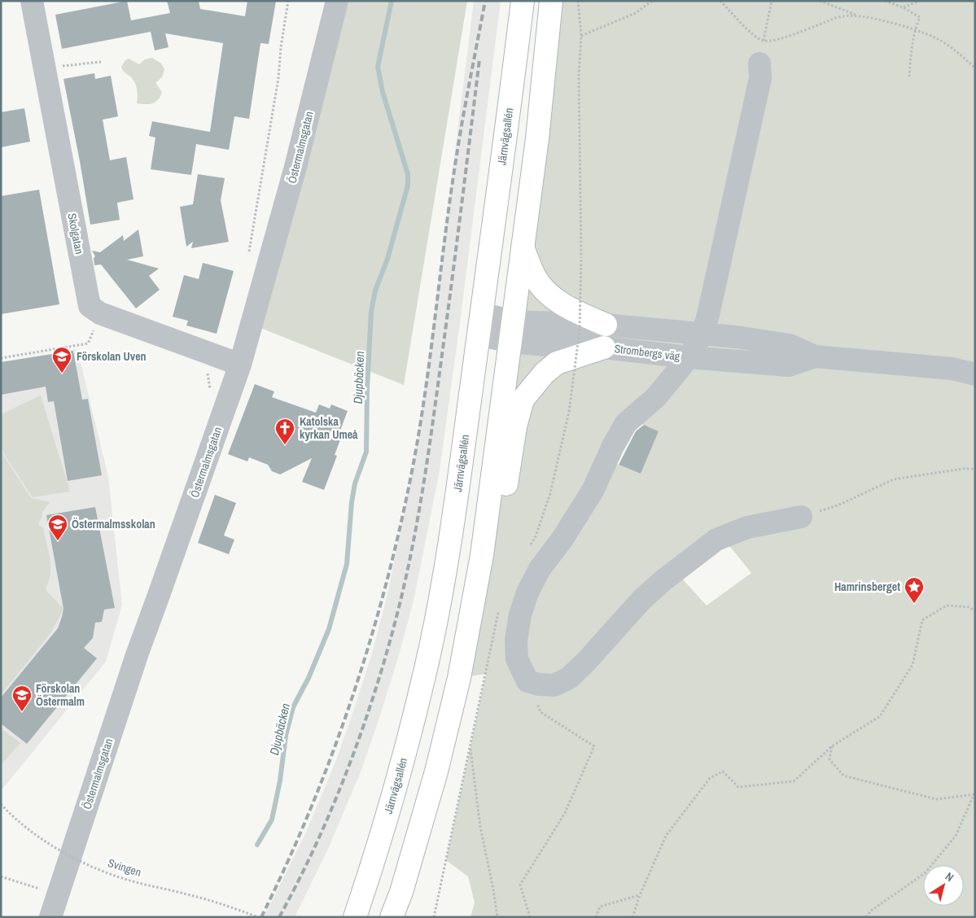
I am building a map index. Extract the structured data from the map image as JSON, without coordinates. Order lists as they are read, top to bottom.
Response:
{
  "streets": {
    "main road": ["Järnvägsallén"],
    "street": ["Östermalmsgatan", "Skolgatan", "Strombergs väg"],
    "path": ["Svingen"]
  },
  "crossings": [
    ["Järnvägsallén", "Strombergs väg"]
  ],
  "water": ["Djupbäcken"],
  "places": {
    "school or university": ["Förskolan Uven", "Östermalmsskolan", "Förskolan Östermalm"],
    "church": ["Katolska kyrkan Umeå"],
    "place": ["Hamrinsberget"]
  },
  "north": "top right"
}
